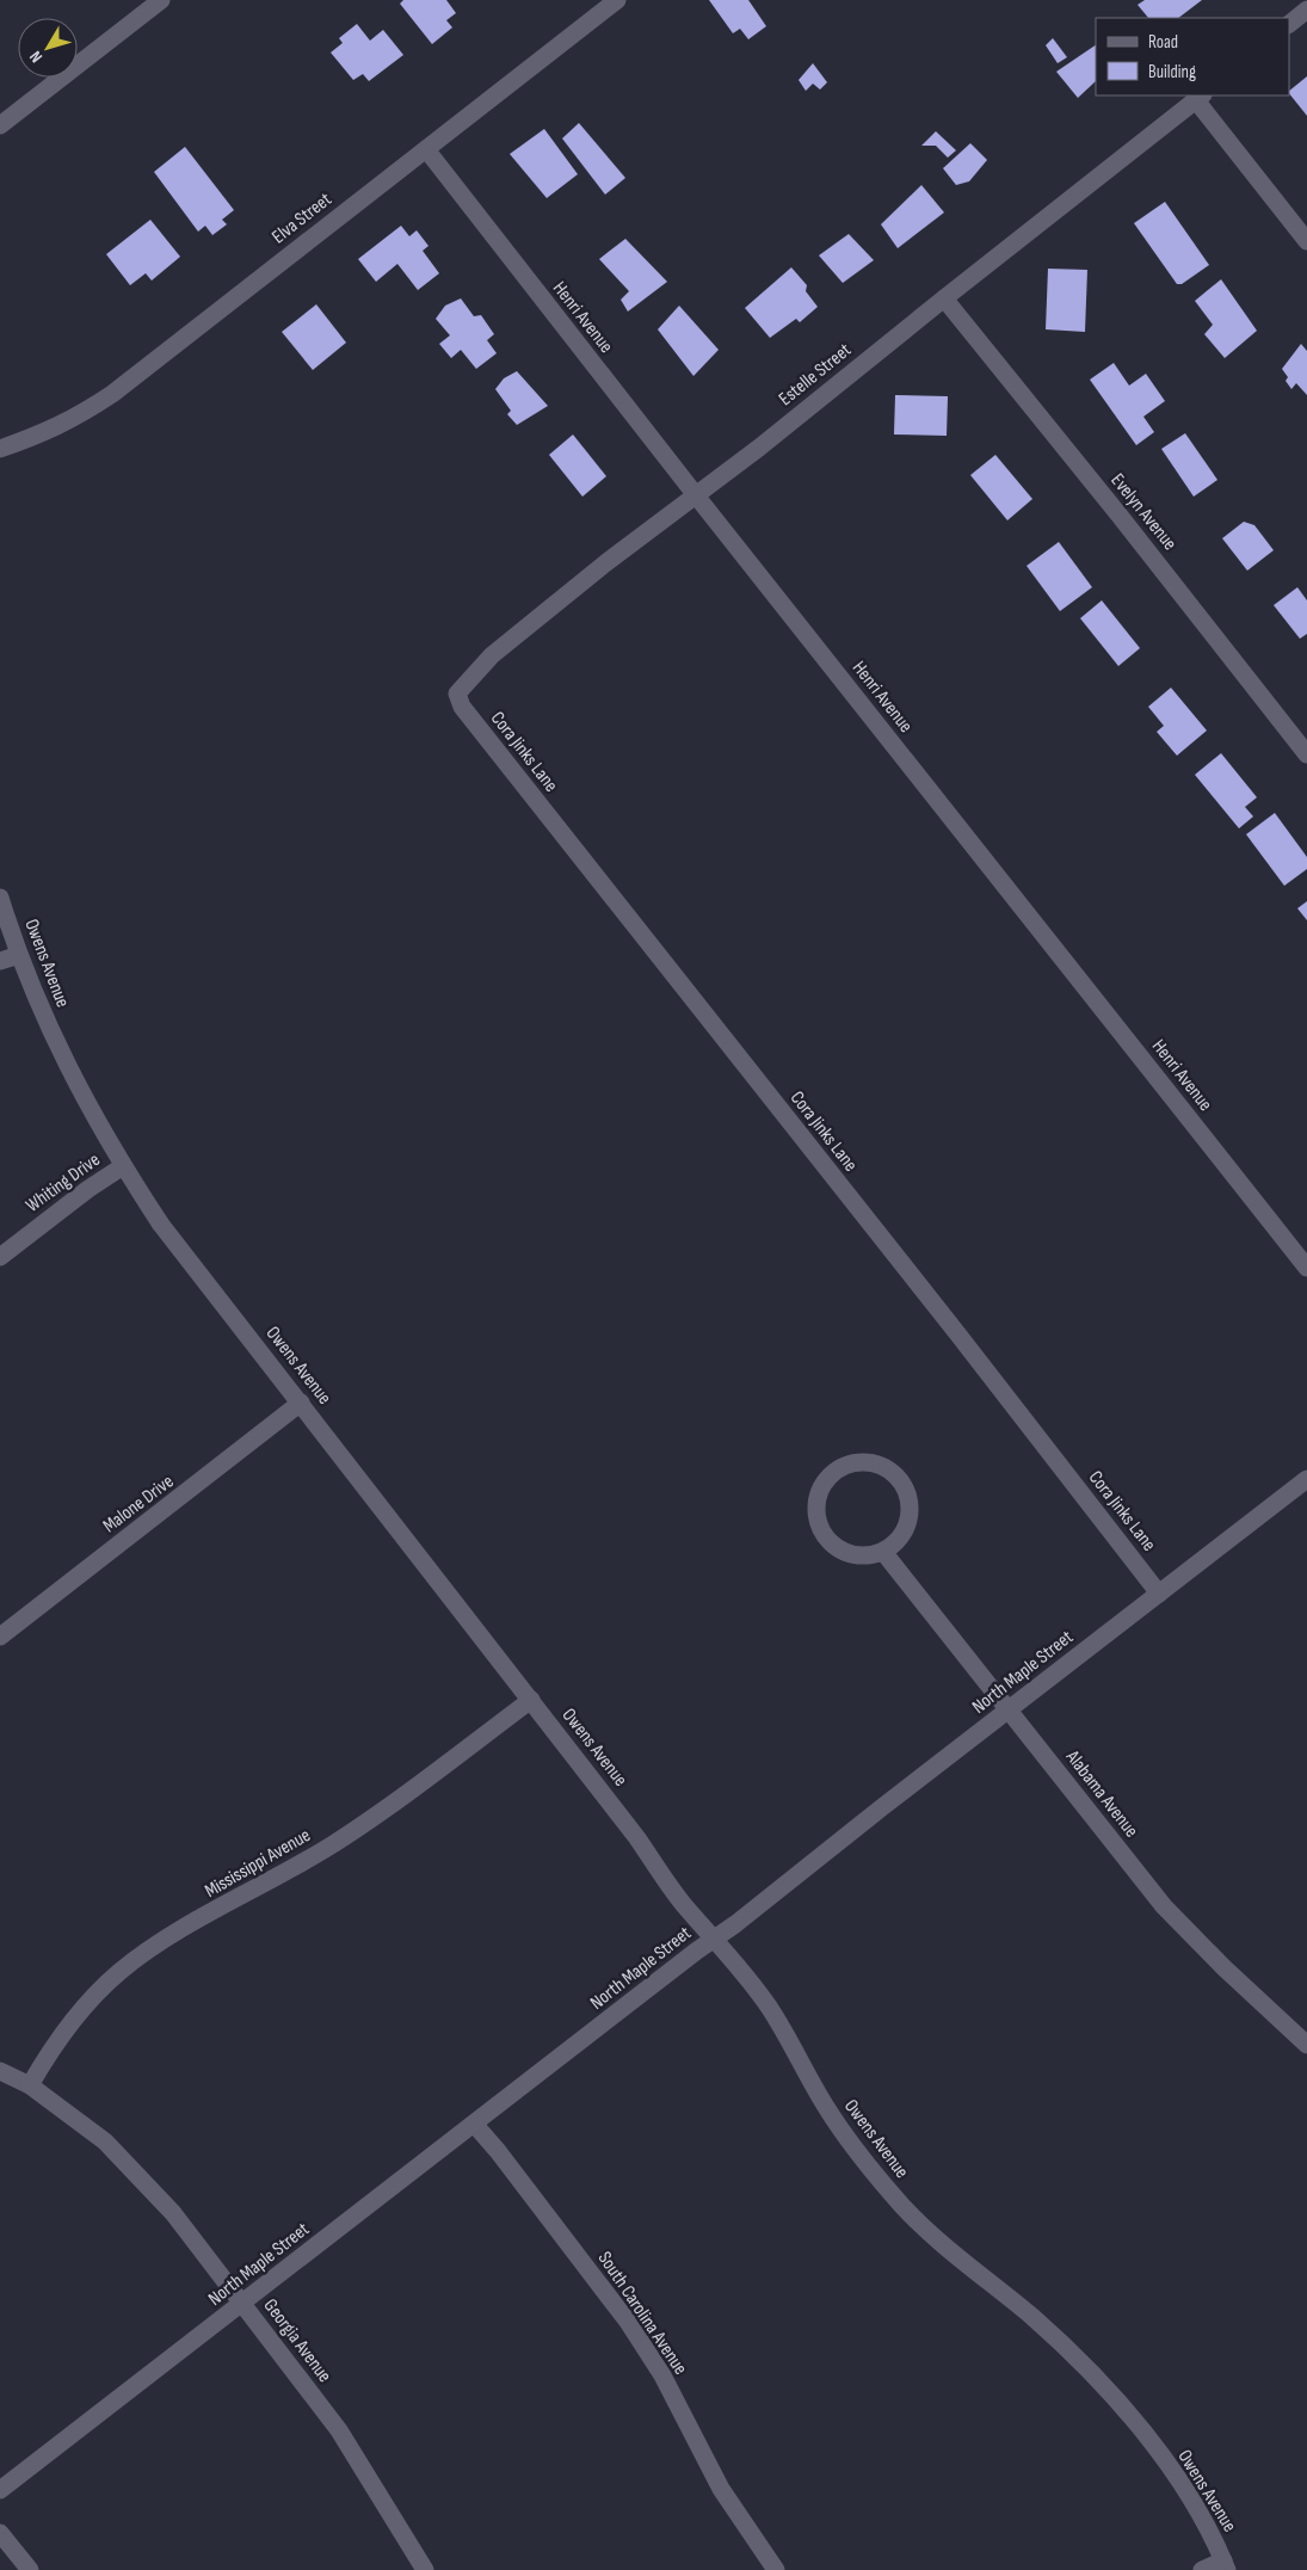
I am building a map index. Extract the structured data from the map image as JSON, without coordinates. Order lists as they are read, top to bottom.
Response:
{
  "streets": {
    "street": [
      "Elva Street",
      "Henri Avenue",
      "Estelle Street",
      "Evelyn Avenue",
      "Cora Jinks Lane",
      "Owens Avenue",
      "Whiting Drive",
      "Malone Drive",
      "North Maple Street",
      "Alabama Avenue",
      "Mississippi Avenue",
      "South Carolina Avenue",
      "Georgia Avenue"
    ]
  },
  "crossings": [
    ["Elva Street", "Henri Avenue"],
    ["Henri Avenue", "Estelle Street"],
    ["Estelle Street", "Evelyn Avenue"],
    ["Estelle Street", "Cora Jinks Lane"],
    ["Cora Jinks Lane", "North Maple Street"],
    ["Owens Avenue", "Whiting Drive"],
    ["Owens Avenue", "Malone Drive"],
    ["Owens Avenue", "North Maple Street"],
    ["Owens Avenue", "Mississippi Avenue"],
    ["North Maple Street", "Alabama Avenue"],
    ["North Maple Street", "South Carolina Avenue"],
    ["North Maple Street", "Georgia Avenue"],
    ["Mississippi Avenue", "Georgia Avenue"]
  ],
  "legend": ["Road", "Building"],
  "north": "bottom left"
}
